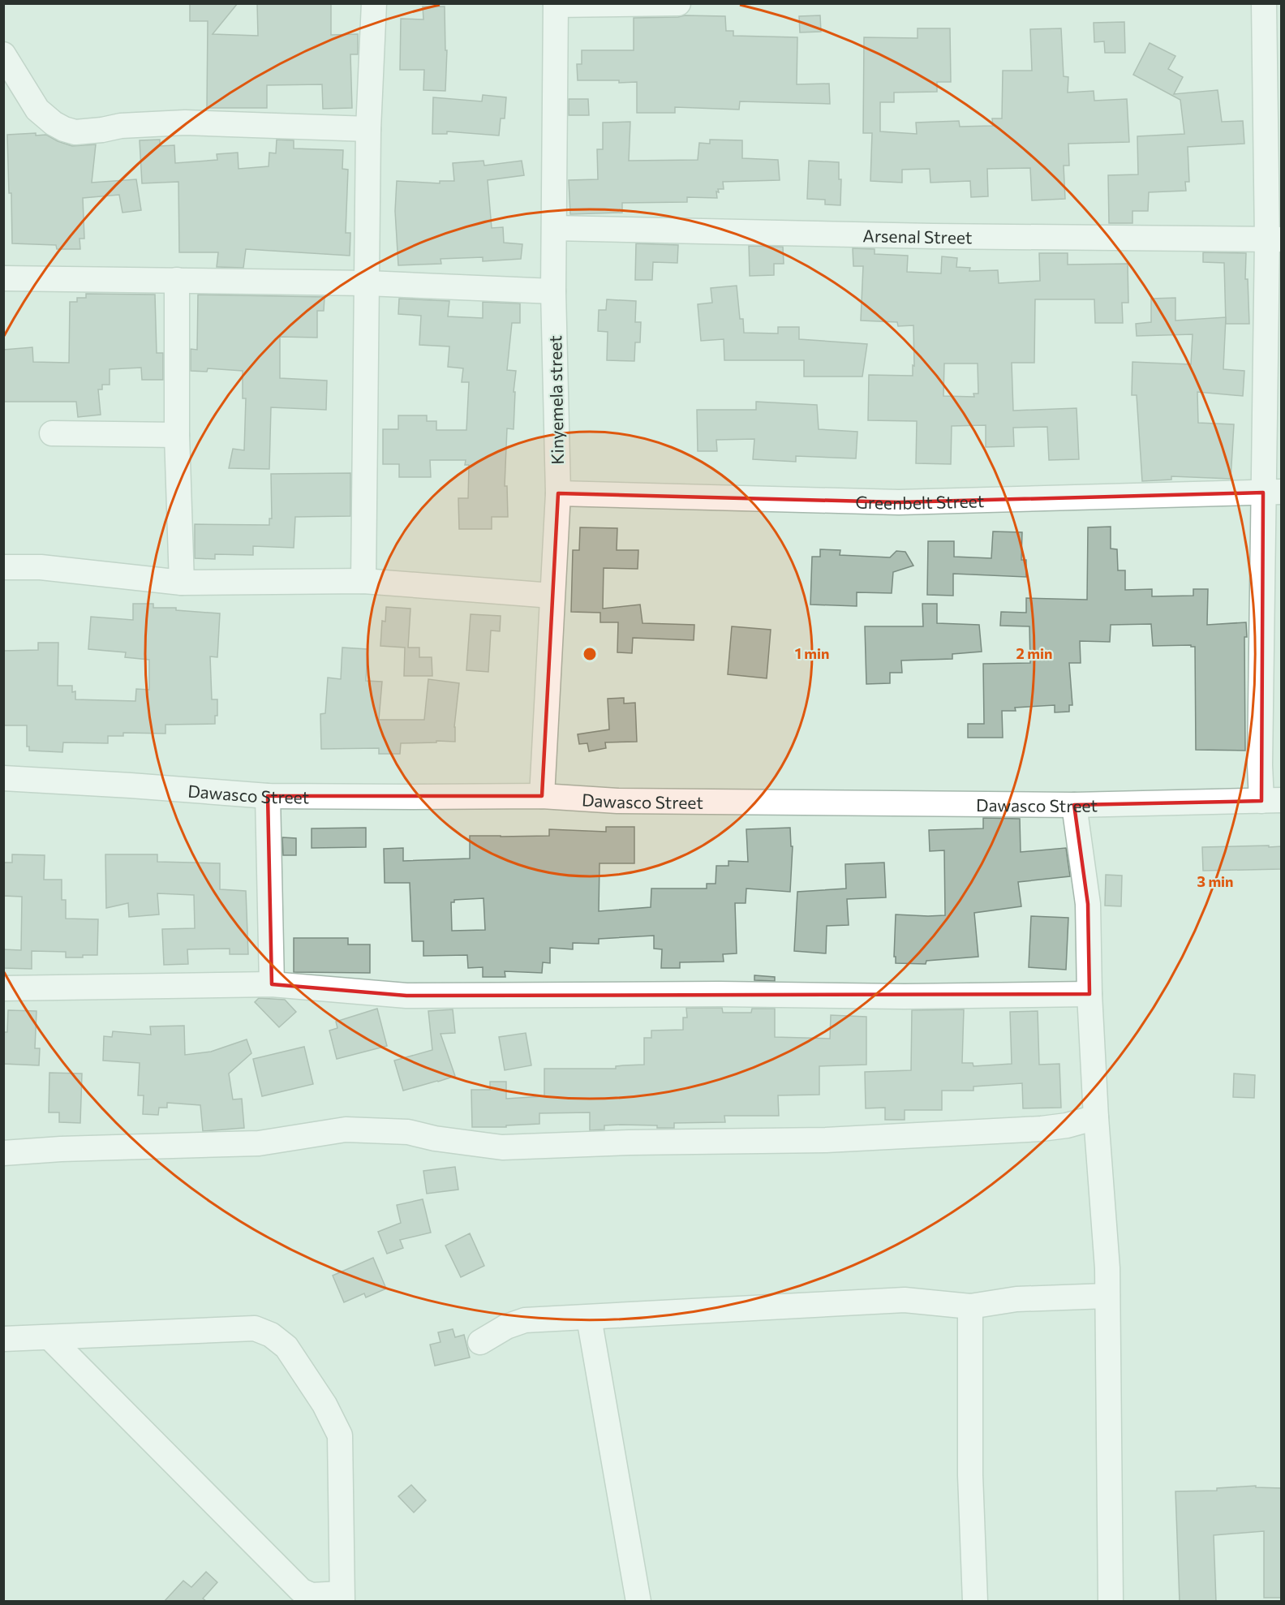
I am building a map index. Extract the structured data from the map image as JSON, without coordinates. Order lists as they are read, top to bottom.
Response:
{
  "streets": {
    "street": [
      "Arsenal Street",
      "Kinyemela street",
      "Greenbelt Street",
      "Dawasco Street"
    ]
  },
  "crossings": [
    ["Arsenal Street", "Kinyemela street"],
    ["Kinyemela street", "Greenbelt Street"],
    ["Kinyemela street", "Dawasco Street"]
  ],
  "rings": ["1 min", "2 min", "3 min"]
}
